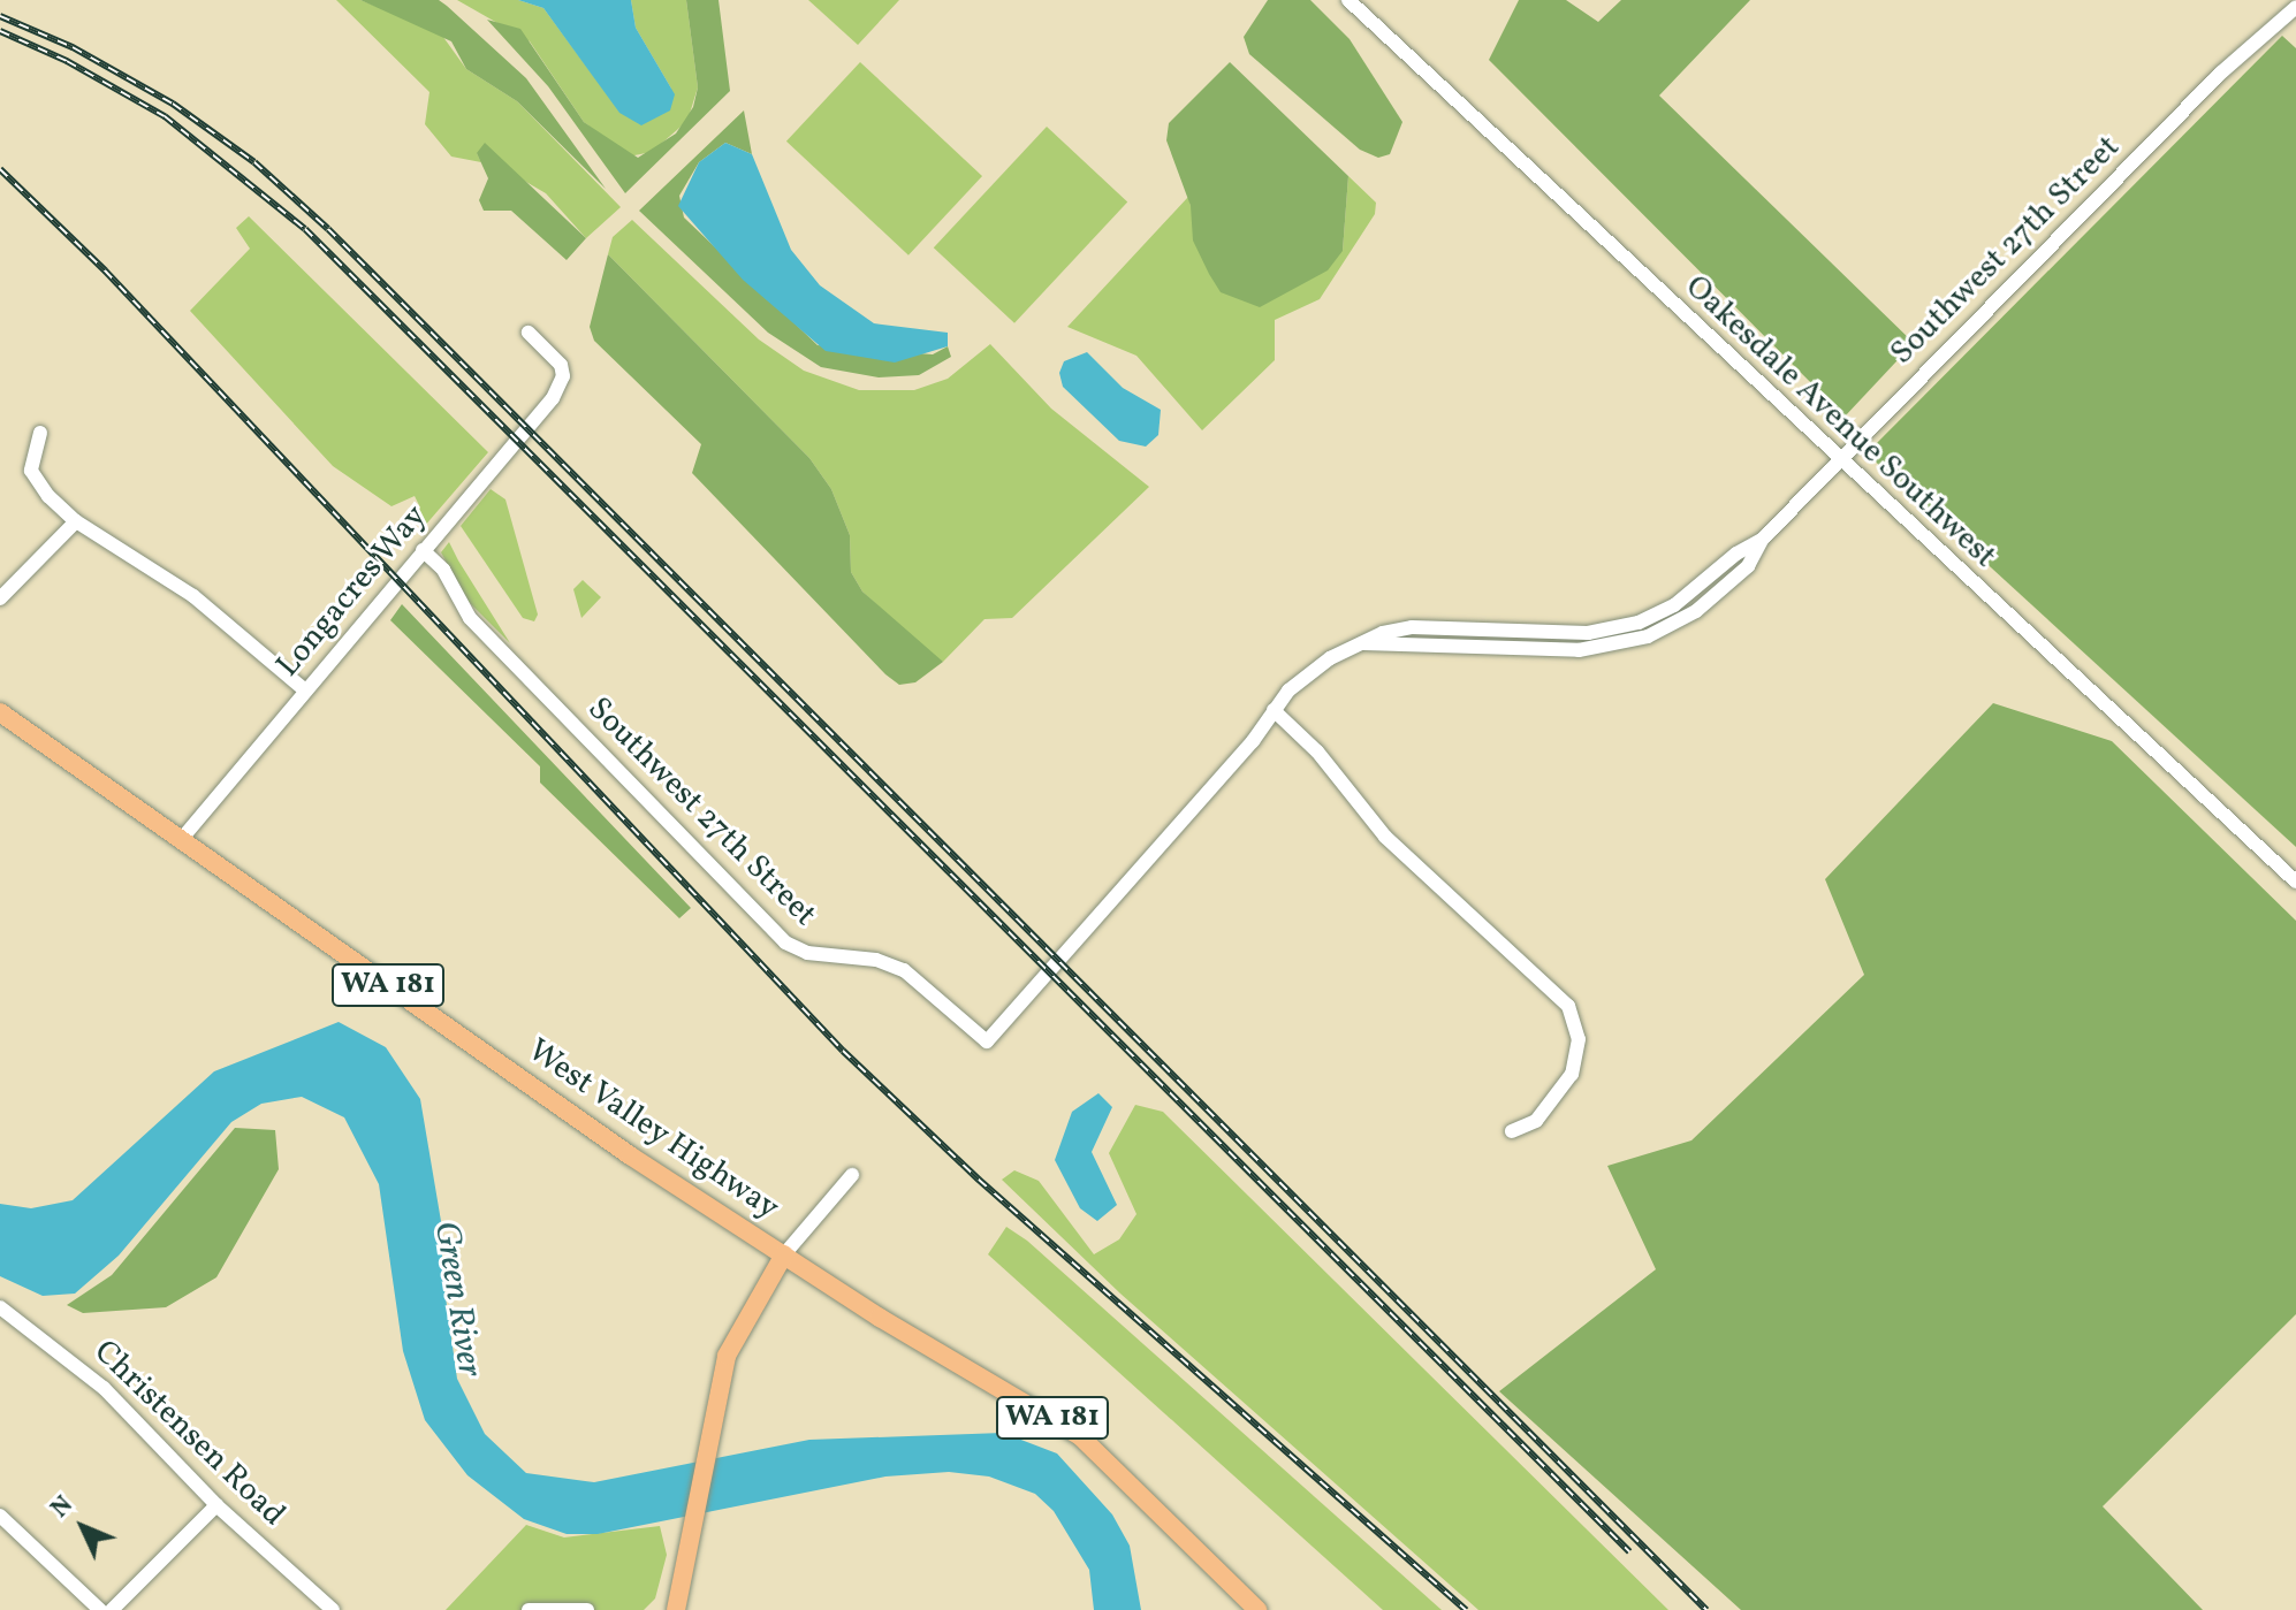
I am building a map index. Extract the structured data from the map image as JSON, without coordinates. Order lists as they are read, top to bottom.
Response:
{
  "streets": {
    "main road": ["WA 181", "West Valley Highway"],
    "street": [
      "Southwest 27th Street",
      "Oakesdale Avenue Southwest",
      "Longacres Way",
      "Christensen Road"
    ]
  },
  "crossings": [
    ["Southwest 27th Street", "Oakesdale Avenue Southwest"],
    ["Southwest 27th Street", "Longacres Way"],
    ["Longacres Way", "West Valley Highway"]
  ],
  "water": ["Green River"],
  "north": "top left"
}
